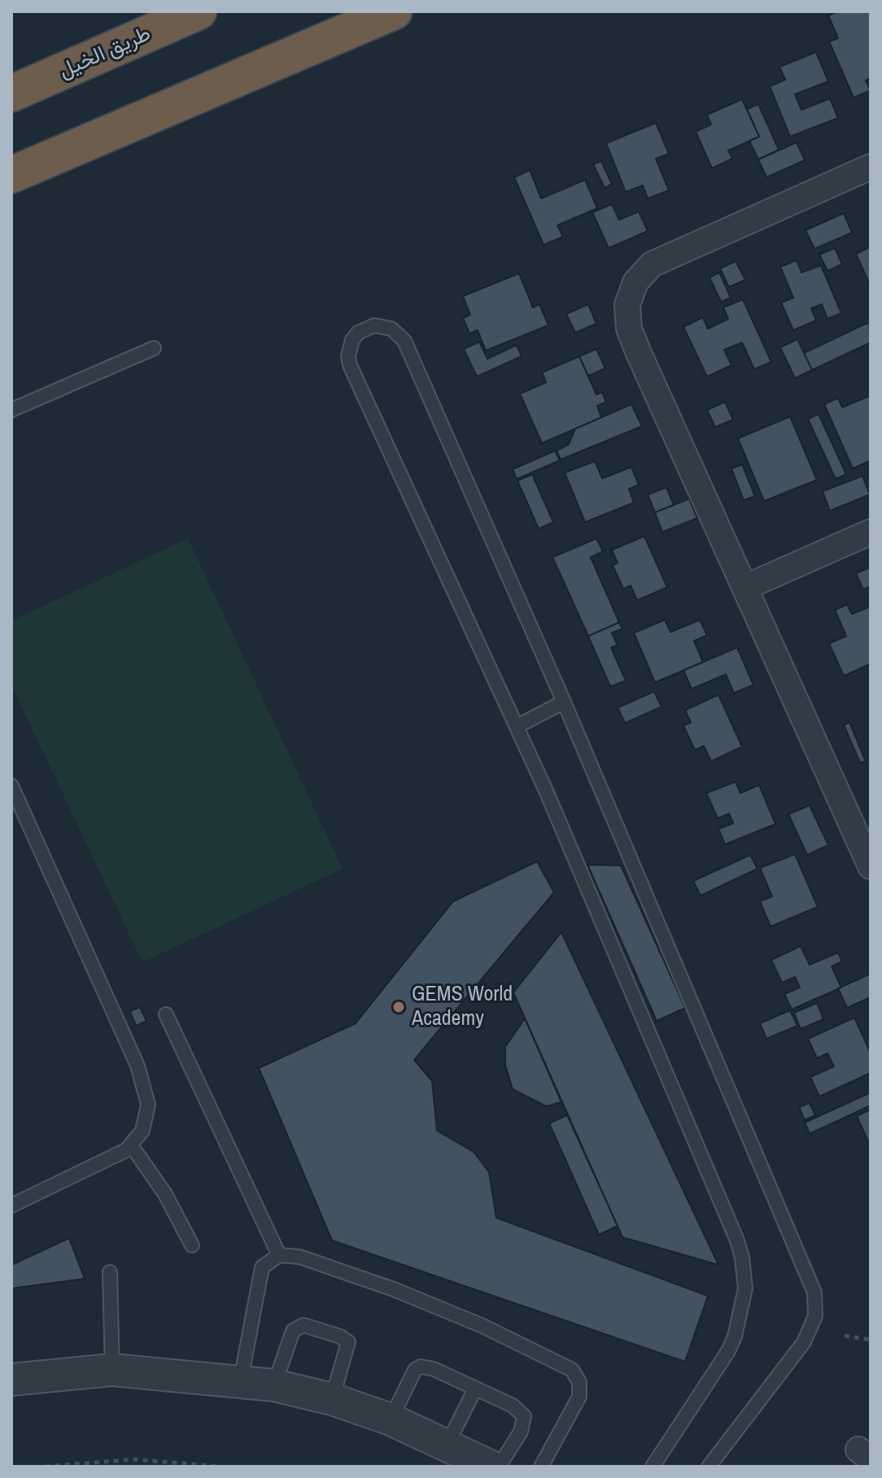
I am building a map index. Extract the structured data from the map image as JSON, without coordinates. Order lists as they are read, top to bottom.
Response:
{
  "streets": {
    "highway": ["طريق الخيل"]
  },
  "places": ["GEMS World Academy"]
}
